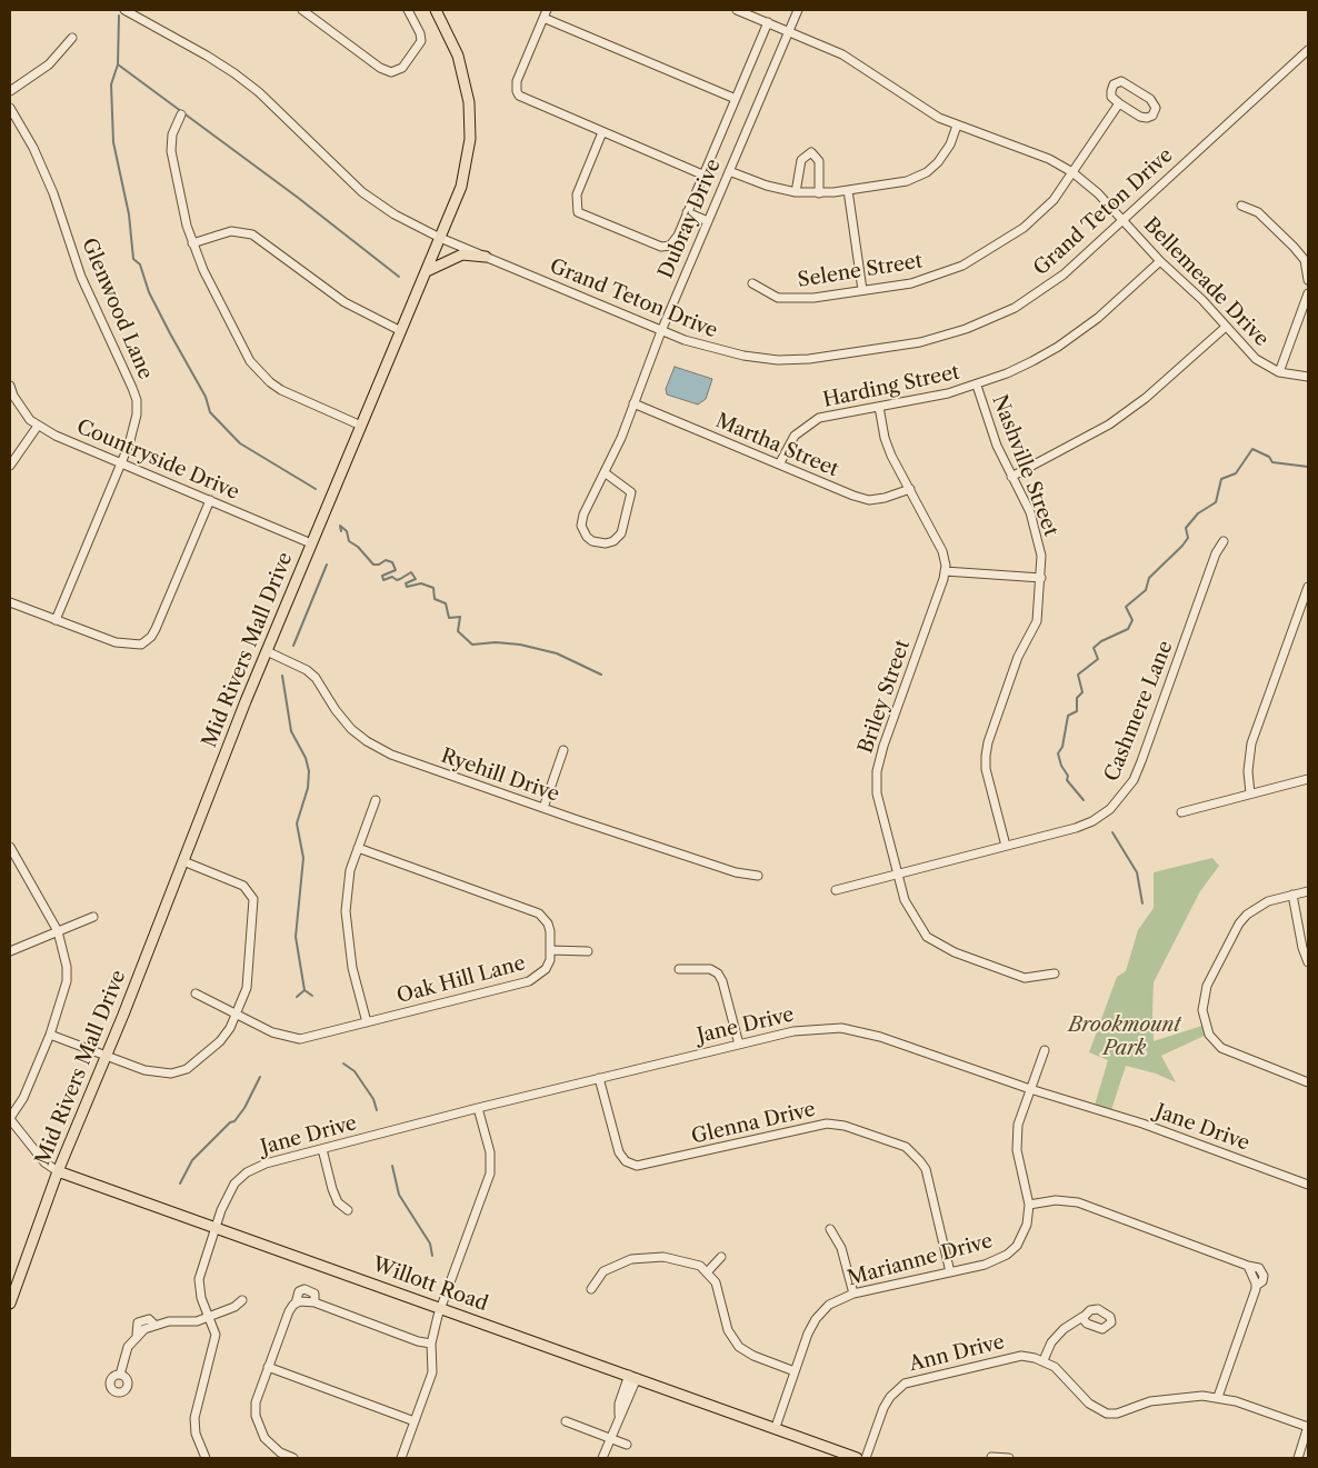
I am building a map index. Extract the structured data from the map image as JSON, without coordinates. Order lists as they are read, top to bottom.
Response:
{
  "streets": {
    "main road": ["Mid Rivers Mall Drive", "Willott Road"],
    "street": [
      "Grand Teton Drive",
      "Dubray Drive",
      "Selene Street",
      "Bellemeade Drive",
      "Glenwood Lane",
      "Harding Street",
      "Martha Street",
      "Countryside Drive",
      "Nashville Street",
      "Briley Street",
      "Cashmere Lane",
      "Ryehill Drive",
      "Oak Hill Lane",
      "Jane Drive",
      "Glenna Drive",
      "Marianne Drive",
      "Ann Drive"
    ]
  },
  "crossings": [
    ["Grand Teton Drive", "Dubray Drive"],
    ["Grand Teton Drive", "Bellemeade Drive"],
    ["Grand Teton Drive", "Mid Rivers Mall Drive"],
    ["Dubray Drive", "Bellemeade Drive"],
    ["Dubray Drive", "Martha Street"],
    ["Selene Street", "Bellemeade Drive"],
    ["Bellemeade Drive", "Harding Street"],
    ["Glenwood Lane", "Countryside Drive"],
    ["Harding Street", "Martha Street"],
    ["Harding Street", "Nashville Street"],
    ["Countryside Drive", "Mid Rivers Mall Drive"],
    ["Nashville Street", "Cashmere Lane"],
    ["Mid Rivers Mall Drive", "Ryehill Drive"],
    ["Mid Rivers Mall Drive", "Willott Road"],
    ["Briley Street", "Cashmere Lane"],
    ["Jane Drive", "Glenna Drive"],
    ["Jane Drive", "Marianne Drive"],
    ["Jane Drive", "Willott Road"],
    ["Glenna Drive", "Marianne Drive"],
    ["Marianne Drive", "Willott Road"]
  ],
  "parks": ["Brookmount Park"]
}
